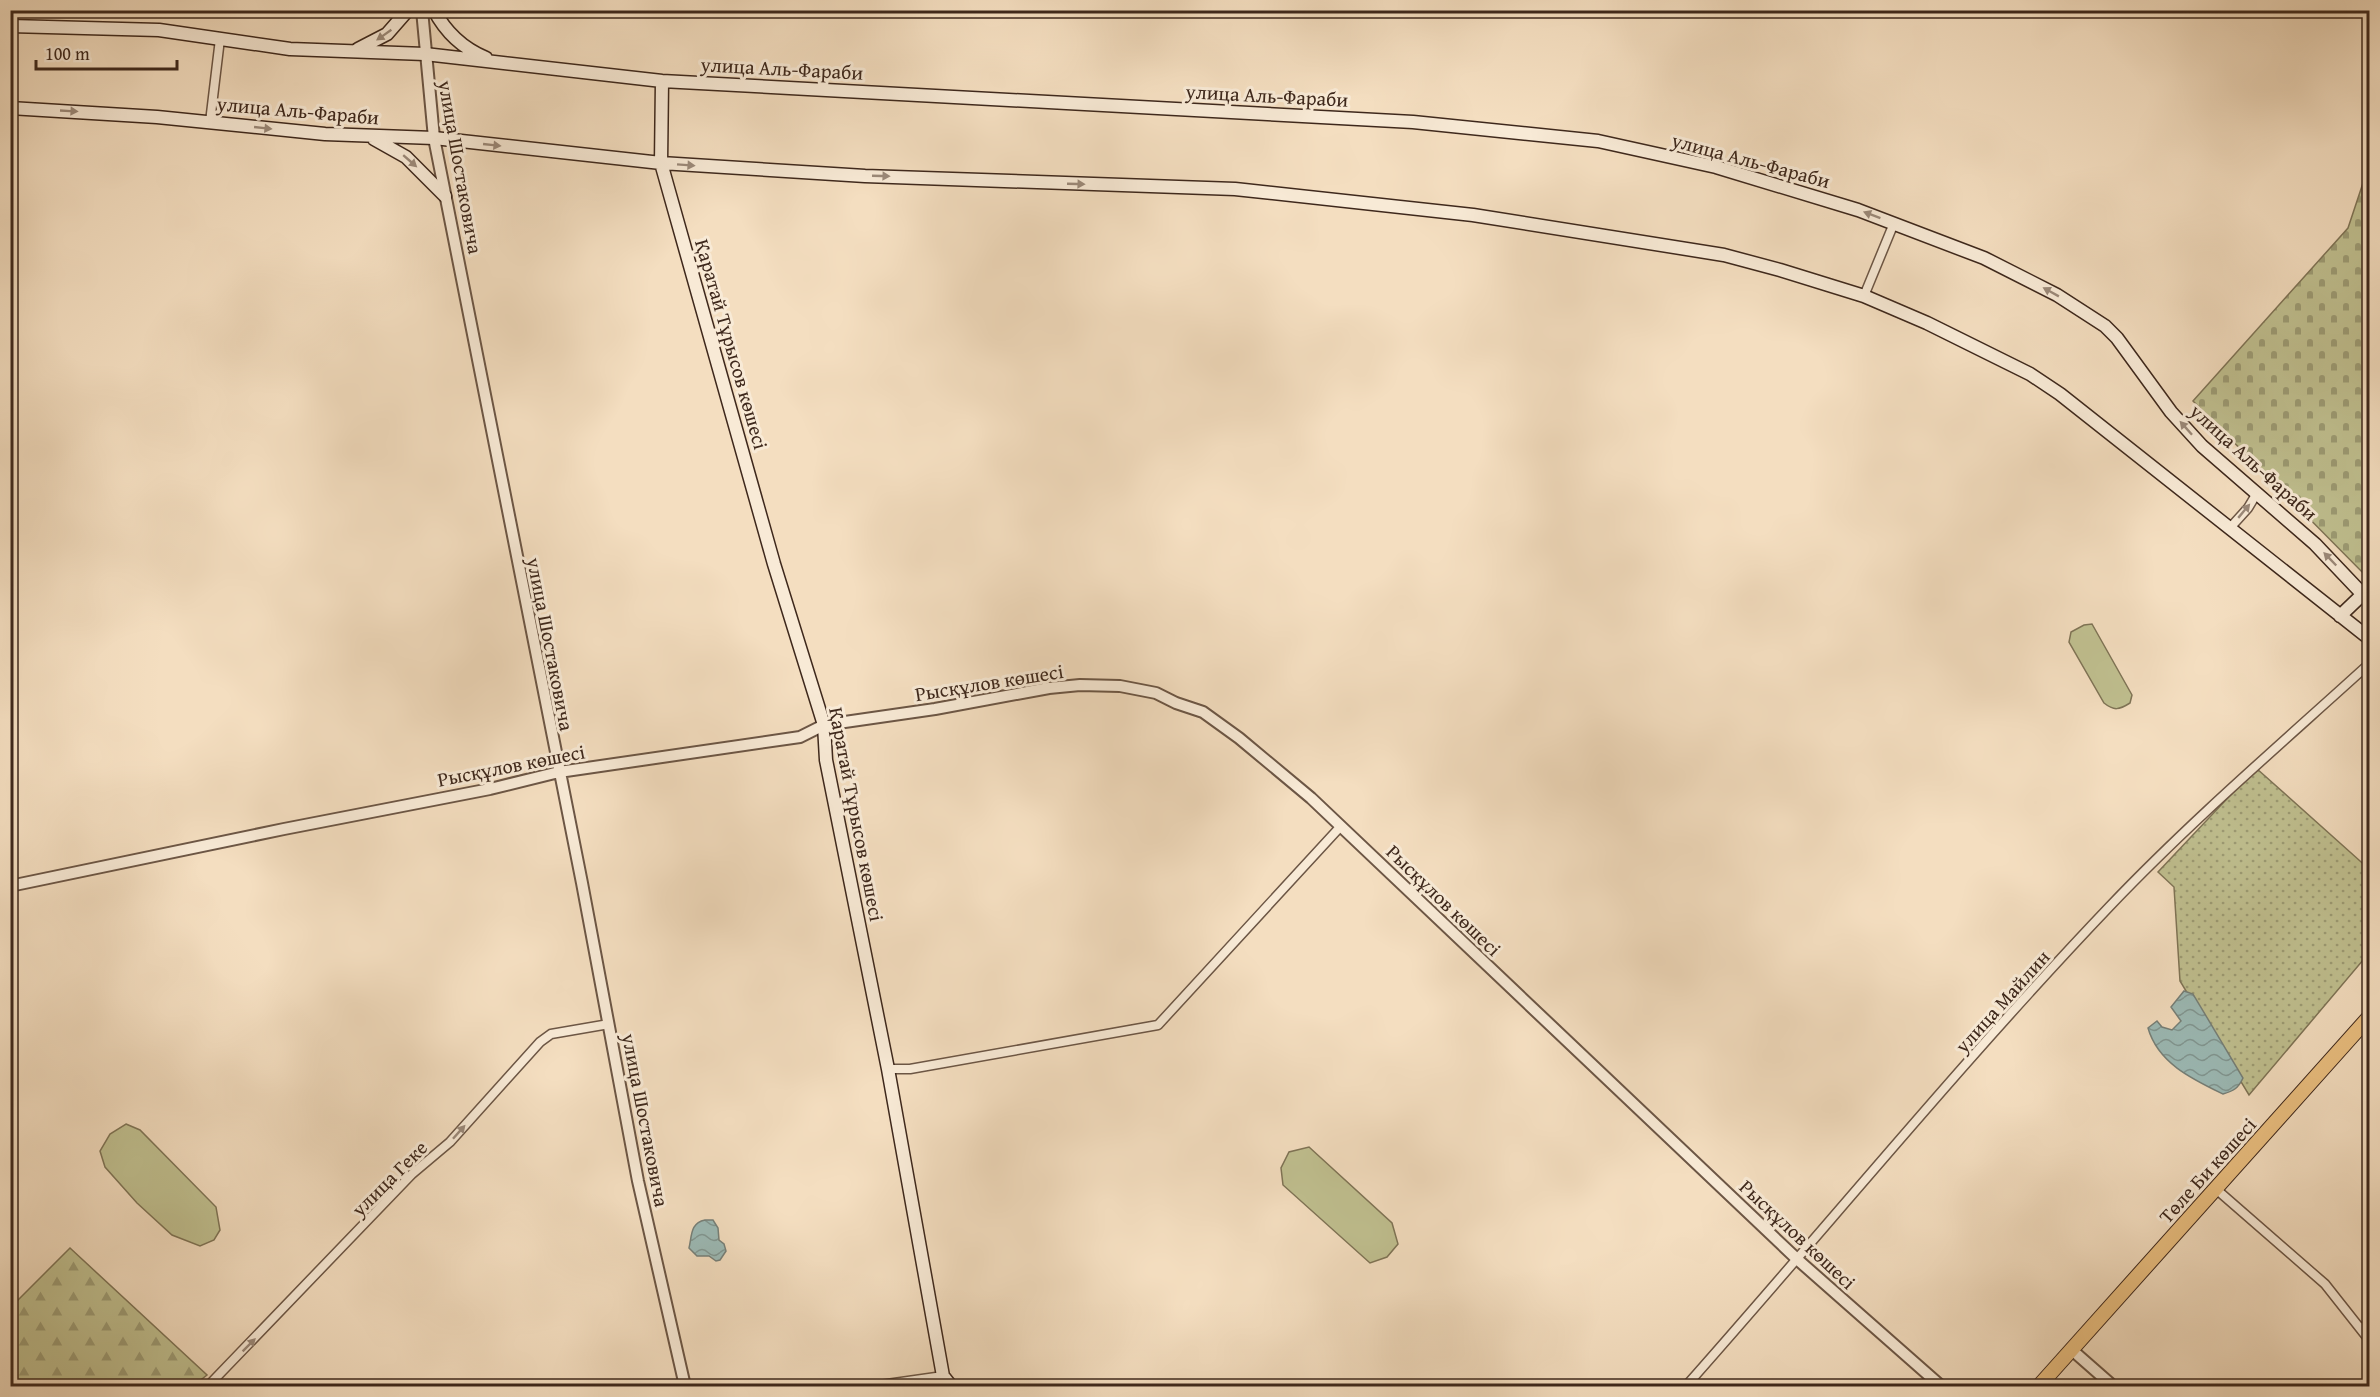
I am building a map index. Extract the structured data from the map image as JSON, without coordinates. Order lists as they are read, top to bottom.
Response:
{
  "streets": {
    "main road": ["улица Аль-Фараби", "Қаратай Тұрысов көшесі", "Төле Би көшесі"],
    "street": [
      "улица Шостаковича",
      "Рысқұлов көшесі",
      "улица Майлин",
      "улица Геке"
    ]
  },
  "crossings": [
    ["улица Аль-Фараби", "улица Шостаковича"],
    ["улица Аль-Фараби", "Қаратай Тұрысов көшесі"],
    ["улица Шостаковича", "Рысқұлов көшесі"],
    ["улица Шостаковича", "улица Геке"],
    ["Қаратай Тұрысов көшесі", "Рысқұлов көшесі"],
    ["Рысқұлов көшесі", "улица Майлин"]
  ],
  "one_way": ["улица Геке"],
  "scale_bar": "100 m"
}
